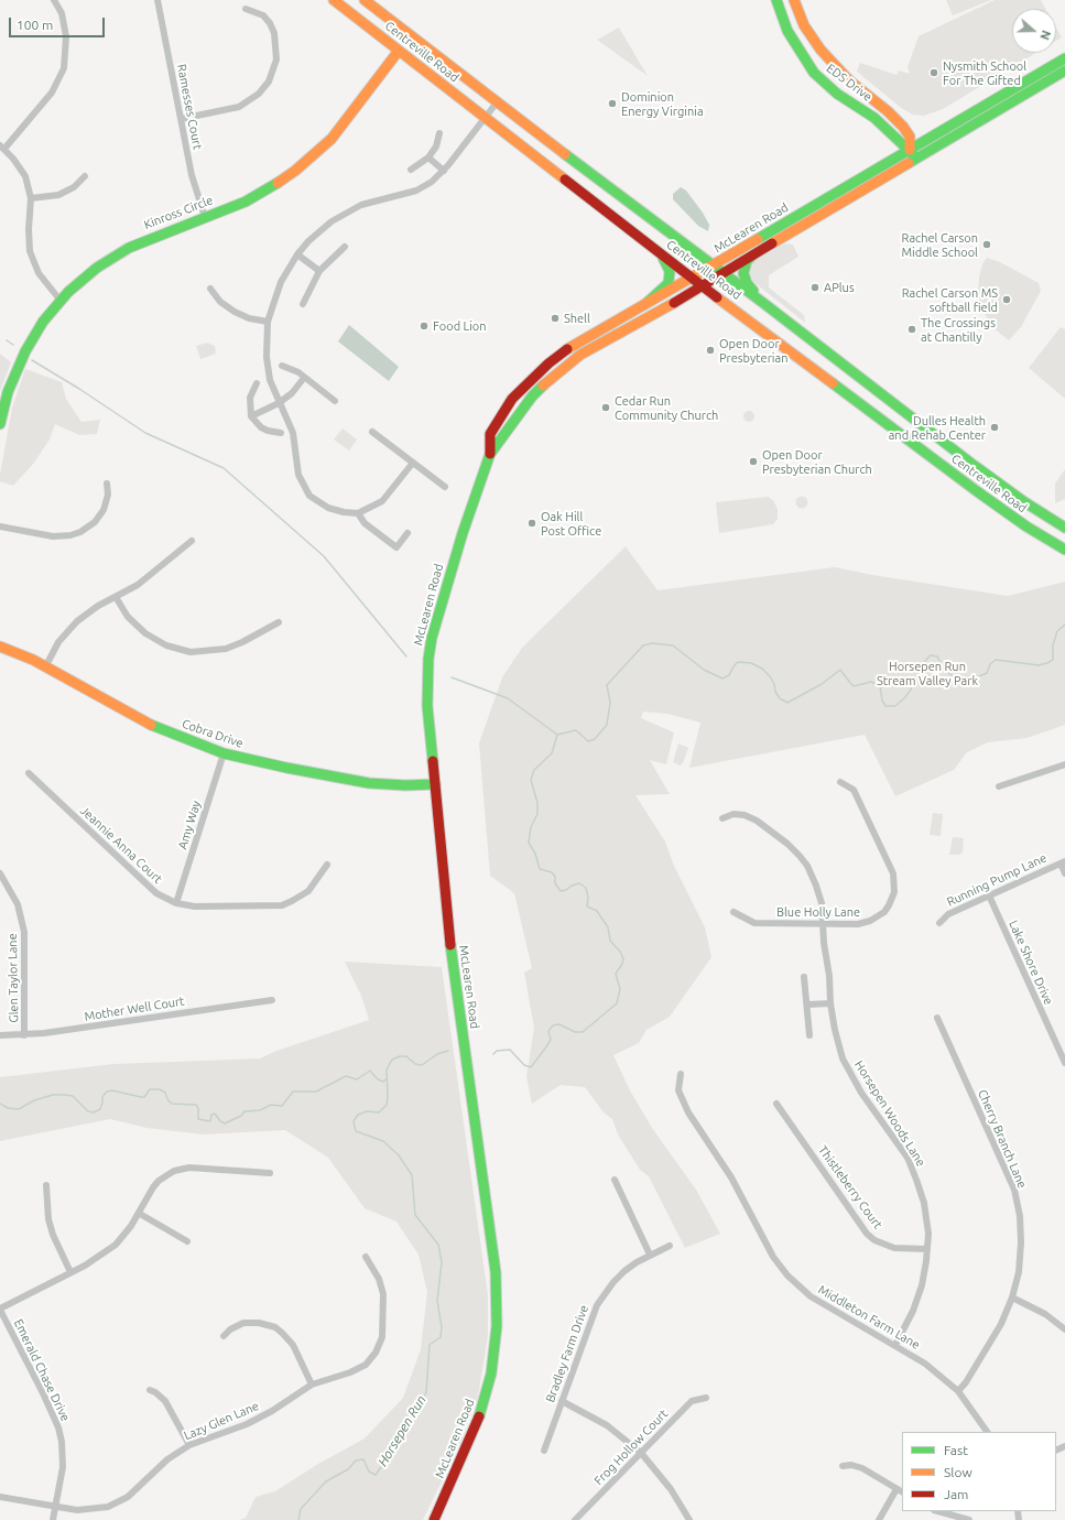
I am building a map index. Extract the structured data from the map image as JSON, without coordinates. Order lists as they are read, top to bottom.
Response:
{
  "streets": {
    "main road": [
      "Centreville Road",
      "EDS Drive",
      "Kinross Circle",
      "McLearen Road",
      "Cobra Drive"
    ],
    "street": [
      "Ramesses Court",
      "Amy Way",
      "Jeannie Anna Court",
      "Running Pump Lane",
      "Blue Holly Lane",
      "Lake Shore Drive",
      "Glen Taylor Lane",
      "Mother Well Court",
      "Horsepen Woods Lane",
      "Cherry Branch Lane",
      "Thistleberry Court",
      "Middleton Farm Lane",
      "Bradley Farm Drive",
      "Emerald Chase Drive",
      "Lazy Glen Lane",
      "Frog Hollow Court"
    ]
  },
  "crossings": [
    ["Centreville Road", "Kinross Circle"],
    ["Centreville Road", "McLearen Road"],
    ["EDS Drive", "McLearen Road"],
    ["Ramesses Court", "Kinross Circle"],
    ["McLearen Road", "Cobra Drive"],
    ["Cobra Drive", "Amy Way"],
    ["Amy Way", "Jeannie Anna Court"],
    ["Running Pump Lane", "Lake Shore Drive"],
    ["Blue Holly Lane", "Horsepen Woods Lane"],
    ["Glen Taylor Lane", "Mother Well Court"],
    ["Horsepen Woods Lane", "Thistleberry Court"],
    ["Horsepen Woods Lane", "Middleton Farm Lane"],
    ["Cherry Branch Lane", "Middleton Farm Lane"],
    ["Emerald Chase Drive", "Lazy Glen Lane"]
  ],
  "water": ["Horsepen Run"],
  "parks": ["Horsepen Run Stream Valley Park"],
  "places": [
    "Nysmith School For The Gifted",
    "Dominion Energy Virginia",
    "Rachel Carson Middle School",
    "APlus",
    "Rachel Carson MS softball field",
    "Shell",
    "Food Lion",
    "The Crossings at Chantilly",
    "Open Door Presbyterian",
    "Cedar Run Community Church",
    "Dulles Health and Rehab Center",
    "Open Door Presbyterian Church",
    "Oak Hill Post Office"
  ],
  "legend": ["Fast", "Slow", "Jam"],
  "scale_bar": "100 m",
  "north": "right"
}
